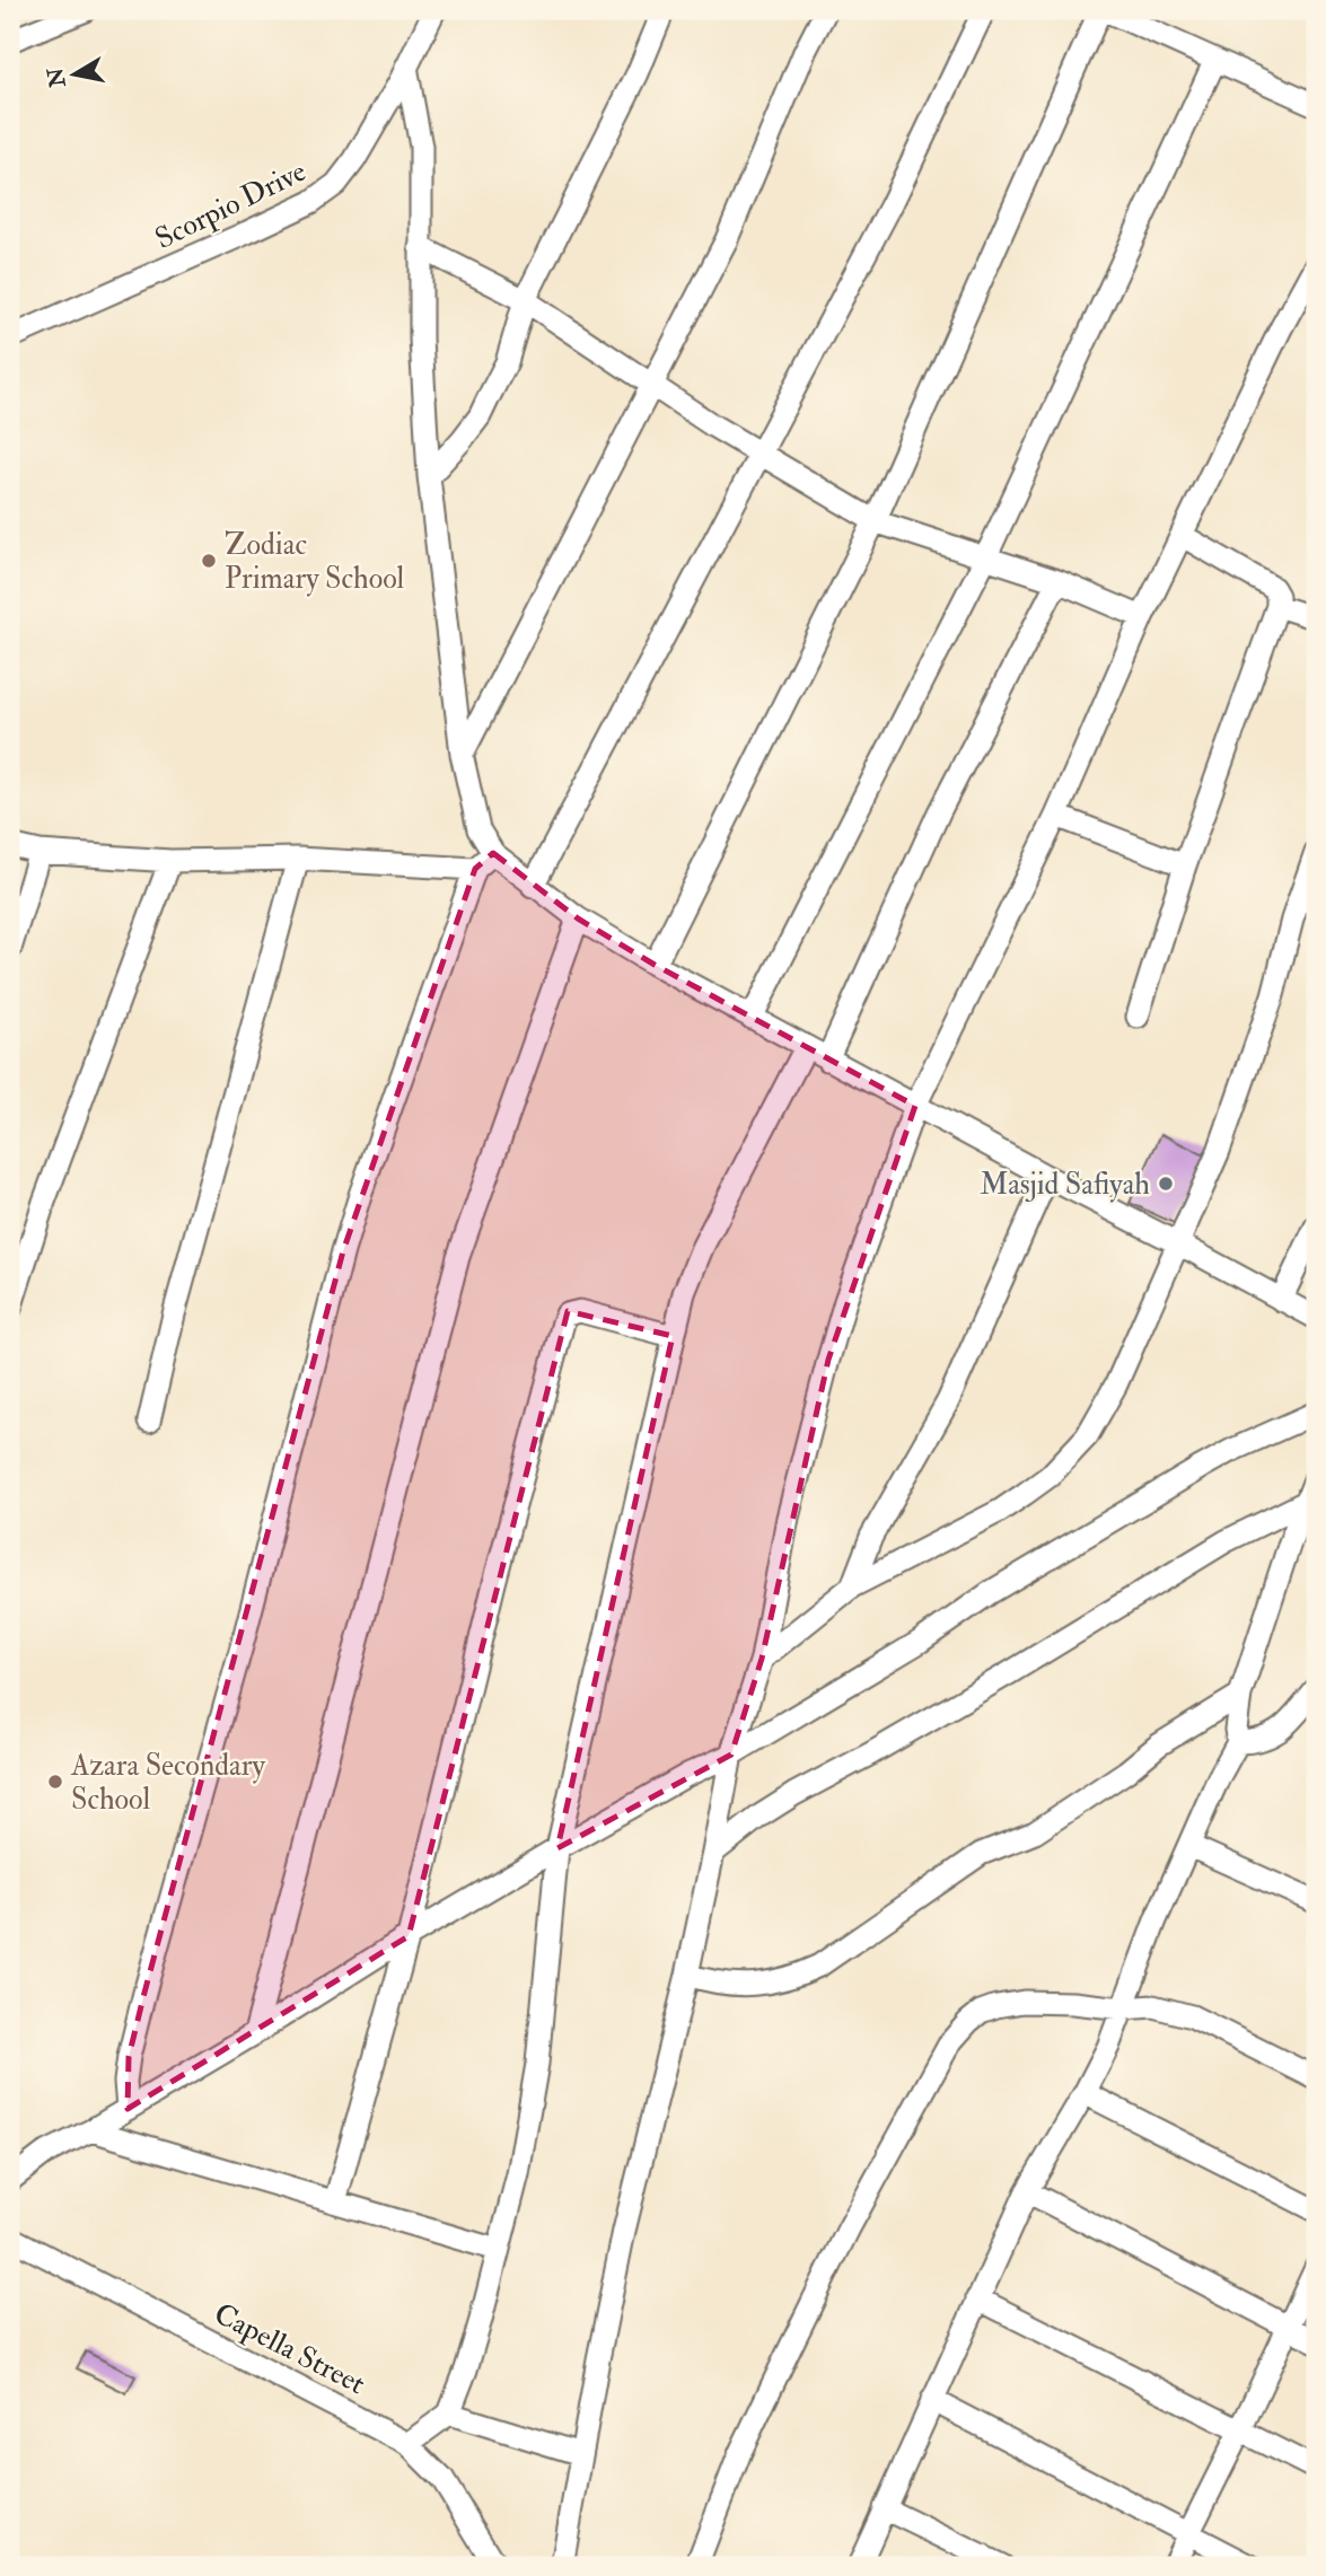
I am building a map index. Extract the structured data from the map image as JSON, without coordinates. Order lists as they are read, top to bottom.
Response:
{
  "streets": {
    "street": ["Scorpio Drive", "Capella Street"]
  },
  "places": ["Zodiac Primary School", "Masjid Safiyah", "Azara Secondary School"],
  "north": "left"
}
